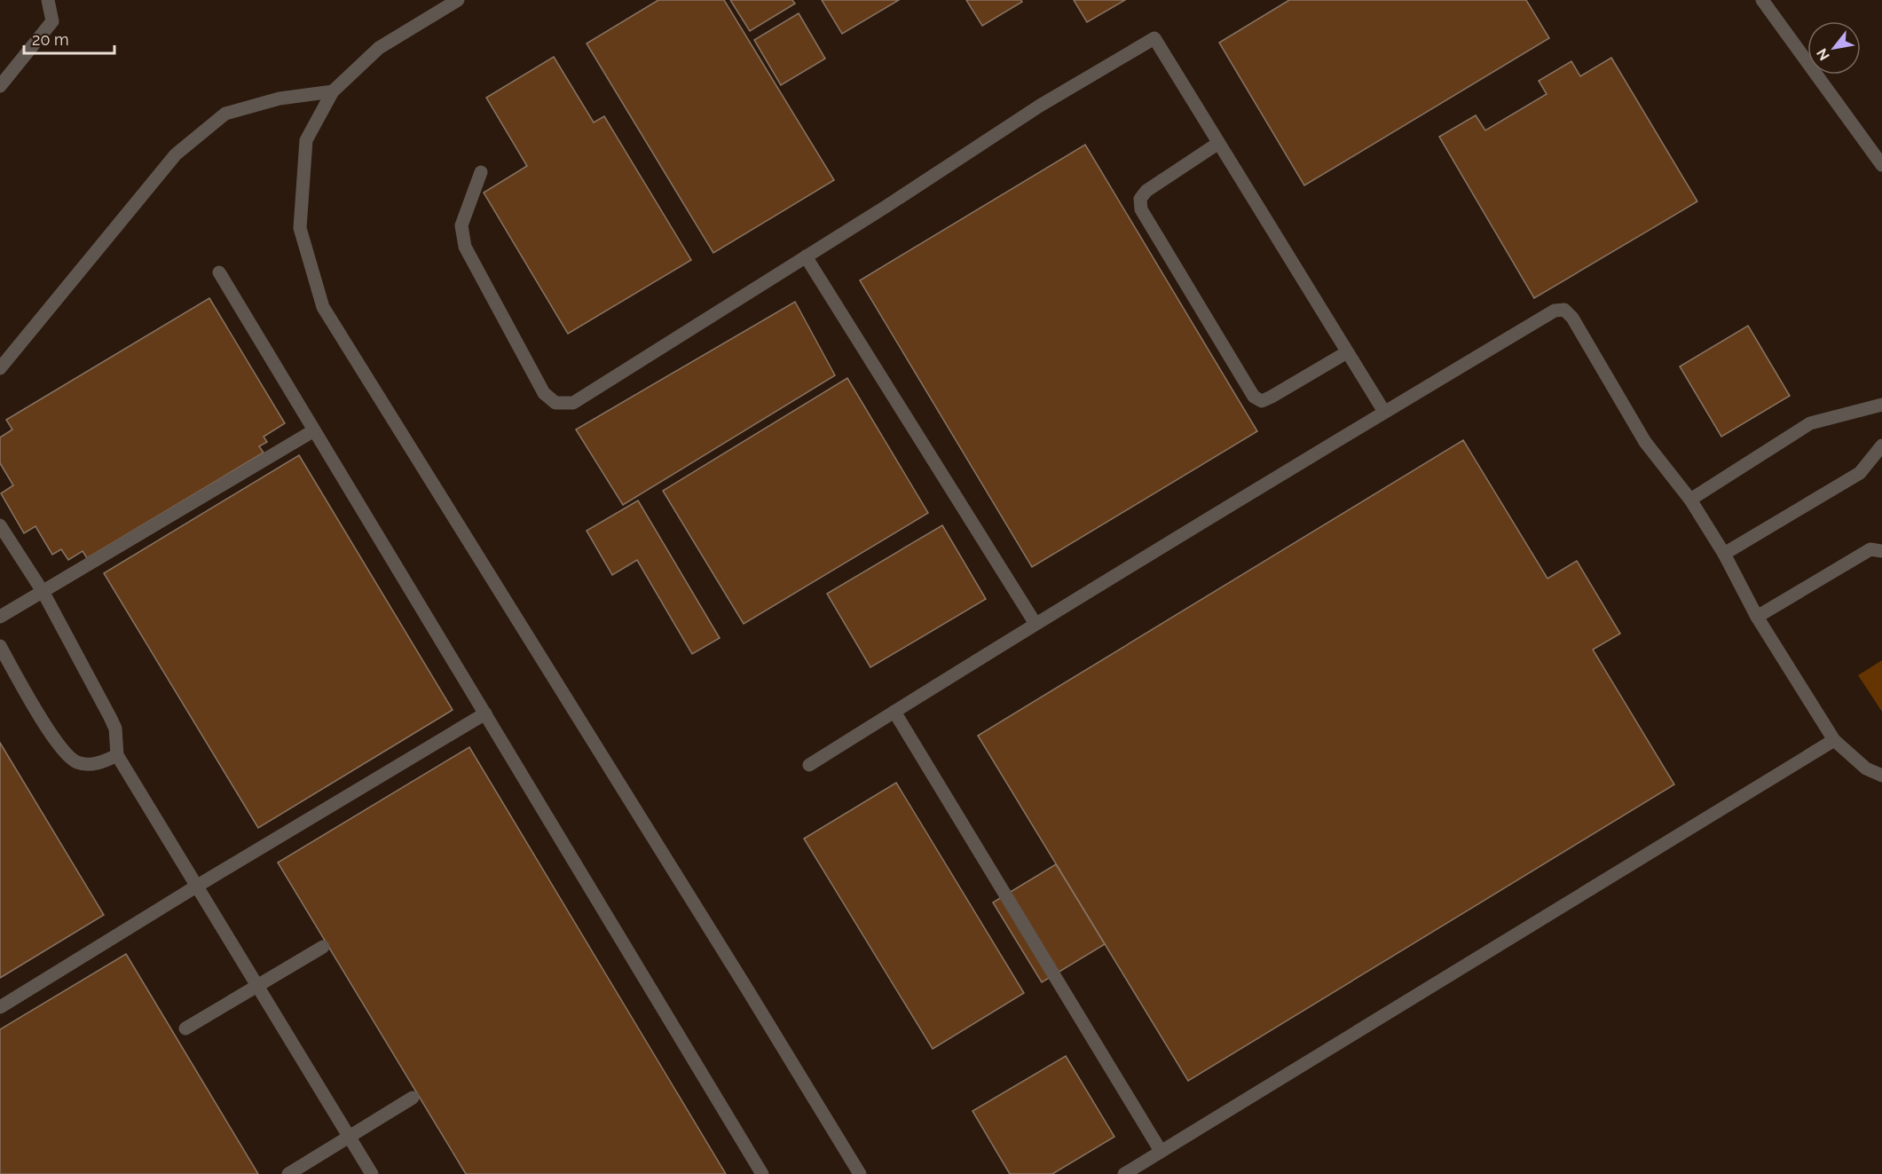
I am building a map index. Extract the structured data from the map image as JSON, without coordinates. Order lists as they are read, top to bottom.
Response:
{
  "scale_bar": "20 m",
  "north": "bottom left"
}
